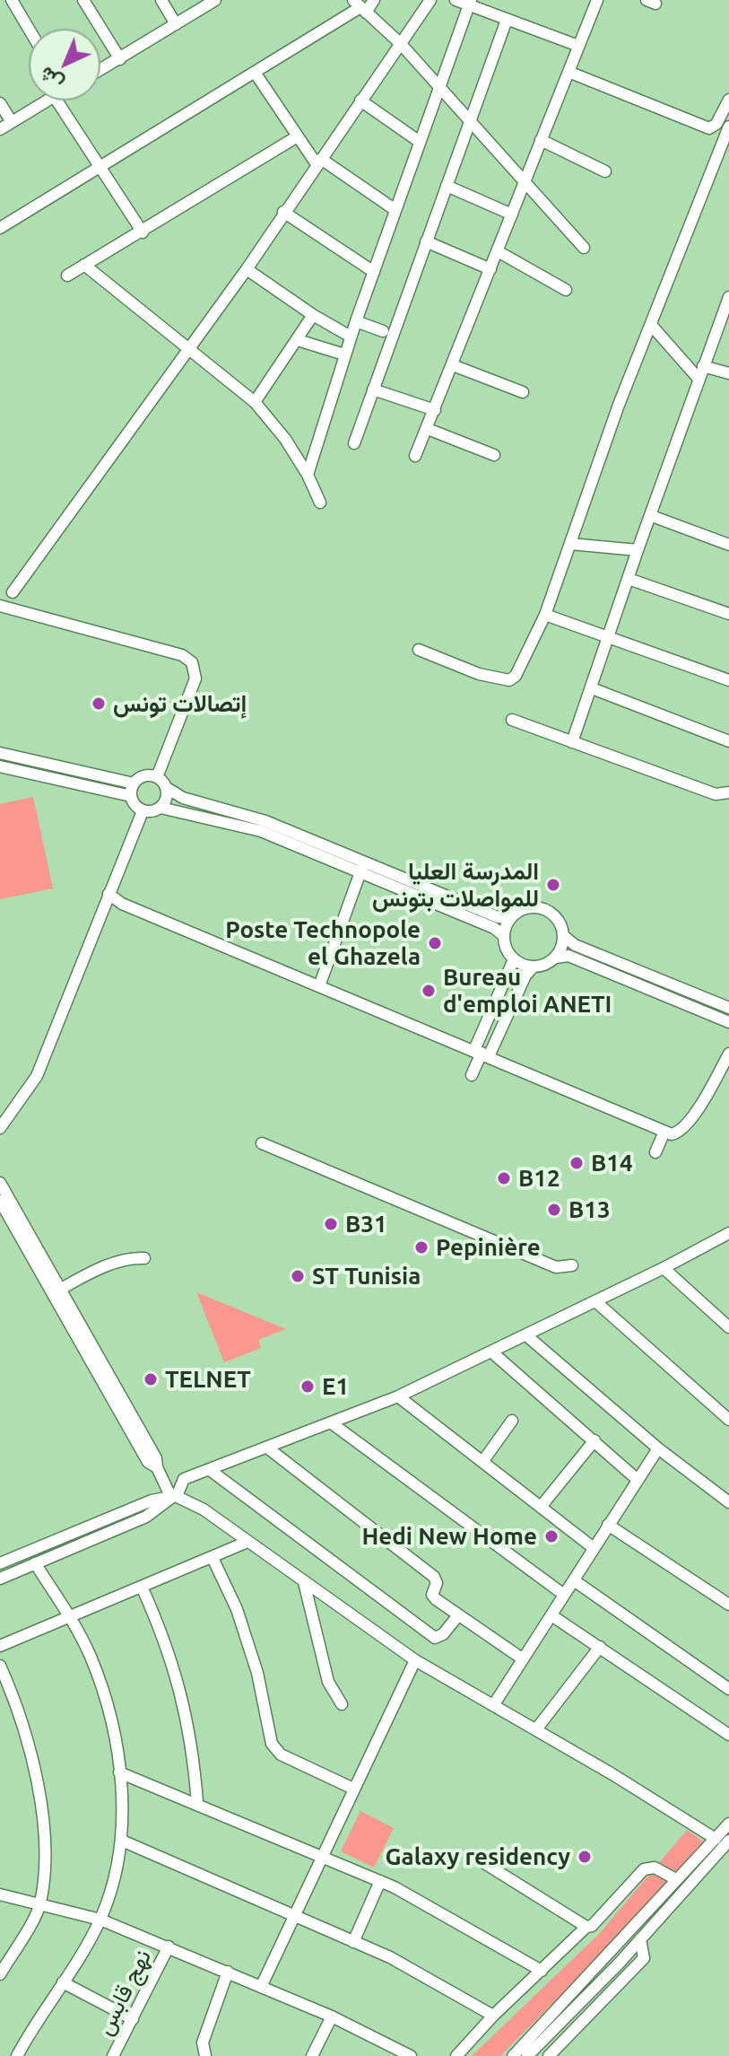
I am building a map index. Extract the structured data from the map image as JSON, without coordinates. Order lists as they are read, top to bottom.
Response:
{
  "streets": {
    "street": ["نهج قابس"]
  },
  "places": [
    "إتصالات تونس",
    "المدرسة العليا للمواصلات بتونس",
    "Poste Technopole el Ghazela",
    "Bureau d'emploi ANETI",
    "B14",
    "B12",
    "B13",
    "B31",
    "Pepinière",
    "ST Tunisia",
    "TELNET",
    "E1",
    "Hedi New Home",
    "Galaxy residency"
  ],
  "north": "bottom left"
}
